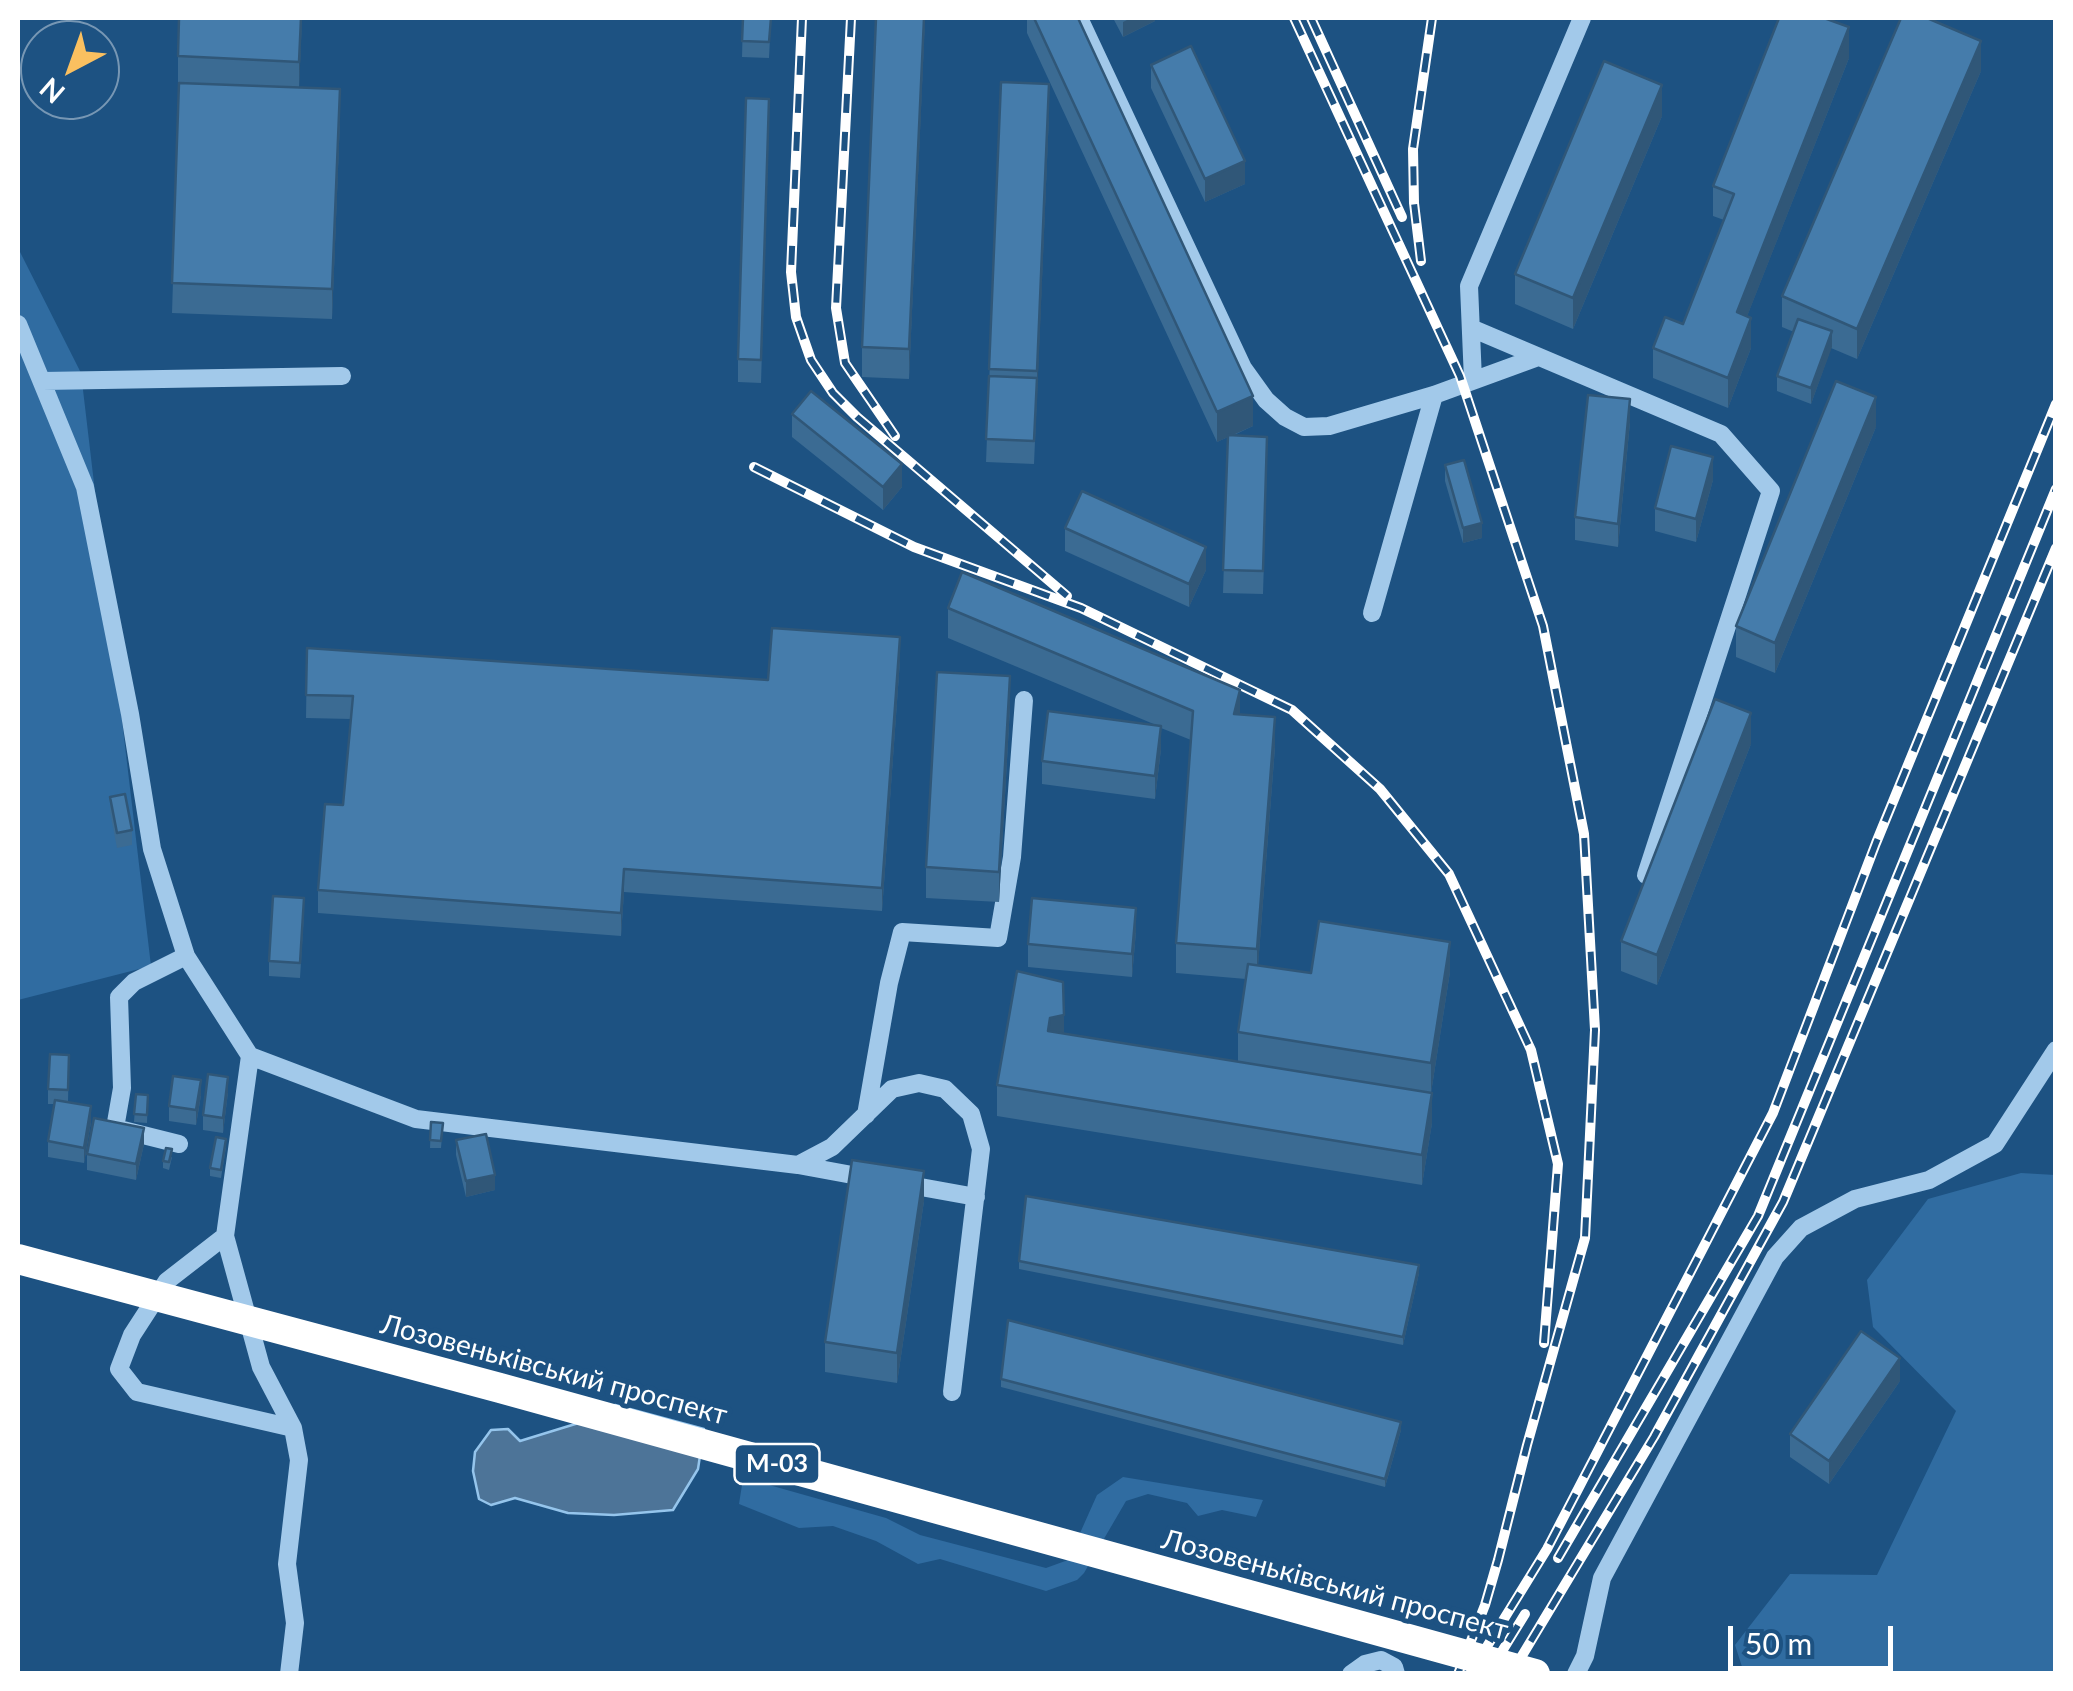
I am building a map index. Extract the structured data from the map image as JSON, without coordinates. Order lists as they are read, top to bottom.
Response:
{
  "streets": {
    "highway": ["Лозовеньківський проспект", "М-03"]
  },
  "scale_bar": "50 m",
  "north": "bottom left"
}
